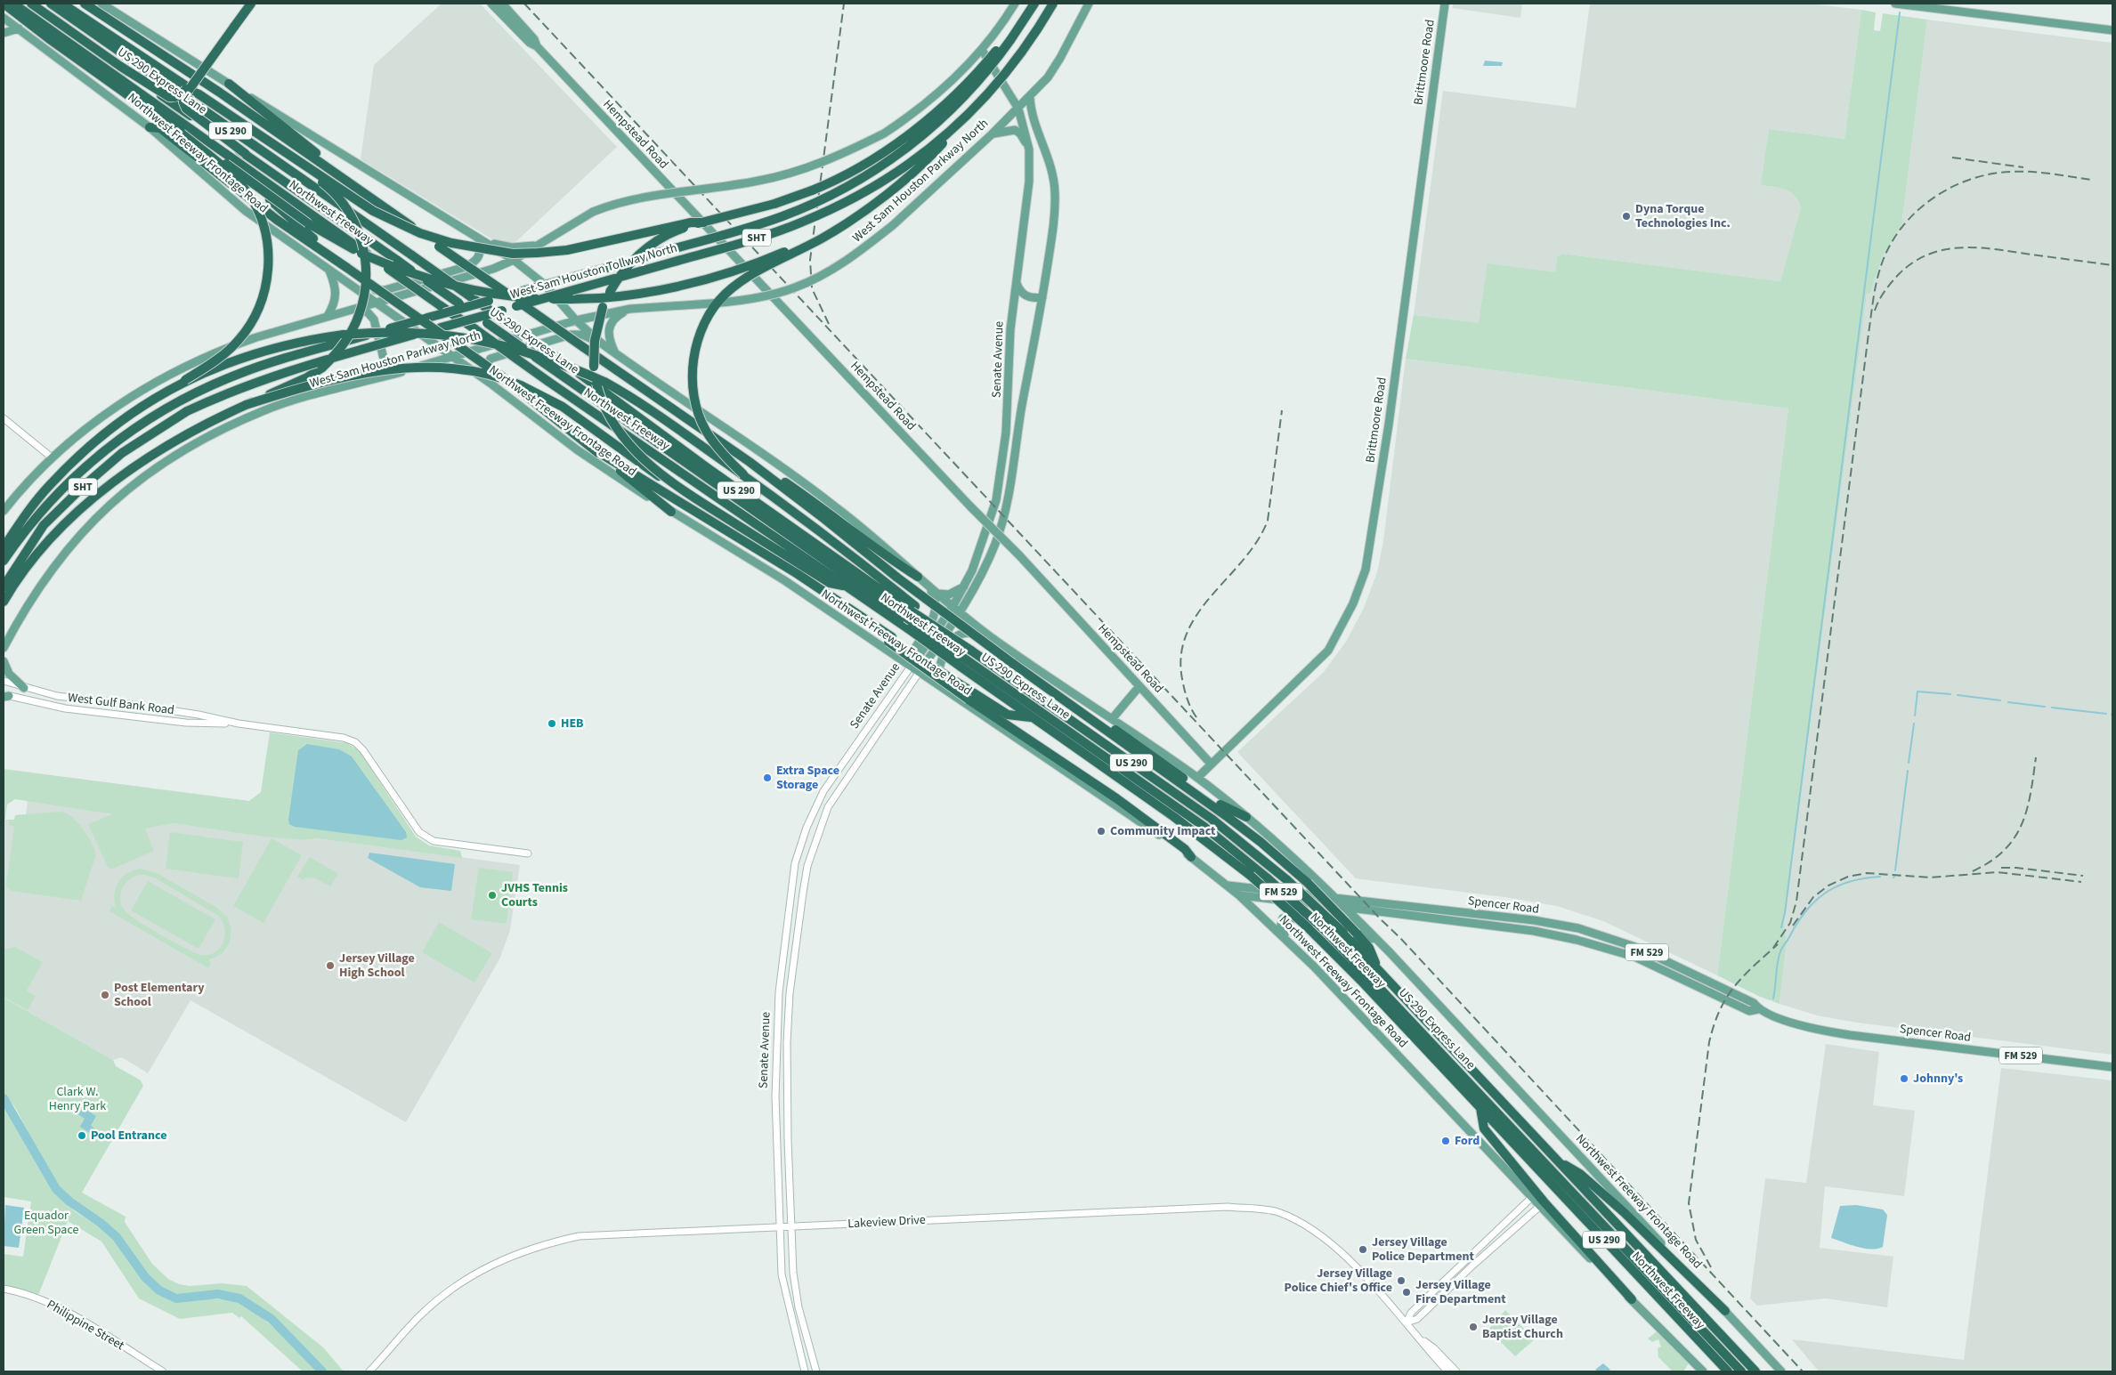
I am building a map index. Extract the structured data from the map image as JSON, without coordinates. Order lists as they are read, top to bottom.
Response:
{
  "streets": {
    "highway": [
      "US 290 Express Lane",
      "US 290",
      "Northwest Freeway",
      "SHT",
      "West Sam Houston Tollway North"
    ],
    "main road": [
      "Brittmoore Road",
      "Hempstead Road",
      "Northwest Freeway Frontage Road",
      "West Sam Houston Parkway North",
      "Senate Avenue",
      "FM 529",
      "Spencer Road"
    ],
    "street": ["West Gulf Bank Road", "Lakeview Drive", "Philippine Street"]
  },
  "crossings": [
    ["Brittmoore Road", "Hempstead Road"],
    ["Brittmoore Road", "Northwest Freeway Frontage Road"],
    ["US 290 Express Lane", "Northwest Freeway"],
    ["Northwest Freeway Frontage Road", "West Sam Houston Parkway North"],
    ["Northwest Freeway Frontage Road", "Senate Avenue"],
    ["Northwest Freeway Frontage Road", "Spencer Road"],
    ["West Sam Houston Parkway North", "Senate Avenue"],
    ["Senate Avenue", "Lakeview Drive"]
  ],
  "parks": ["Clark W. Henry Park", "Equador Green Space"],
  "places": [
    "Dyna Torque Technologies Inc.",
    "HEB",
    "Extra Space Storage",
    "Community Impact",
    "JVHS Tennis Courts",
    "Jersey Village High School",
    "Post Elementary School",
    "Johnny's",
    "Pool Entrance",
    "Ford",
    "Jersey Village Police Department",
    "Jersey Village Police Chief's Office",
    "Jersey Village Fire Department",
    "Jersey Village Baptist Church"
  ]
}
